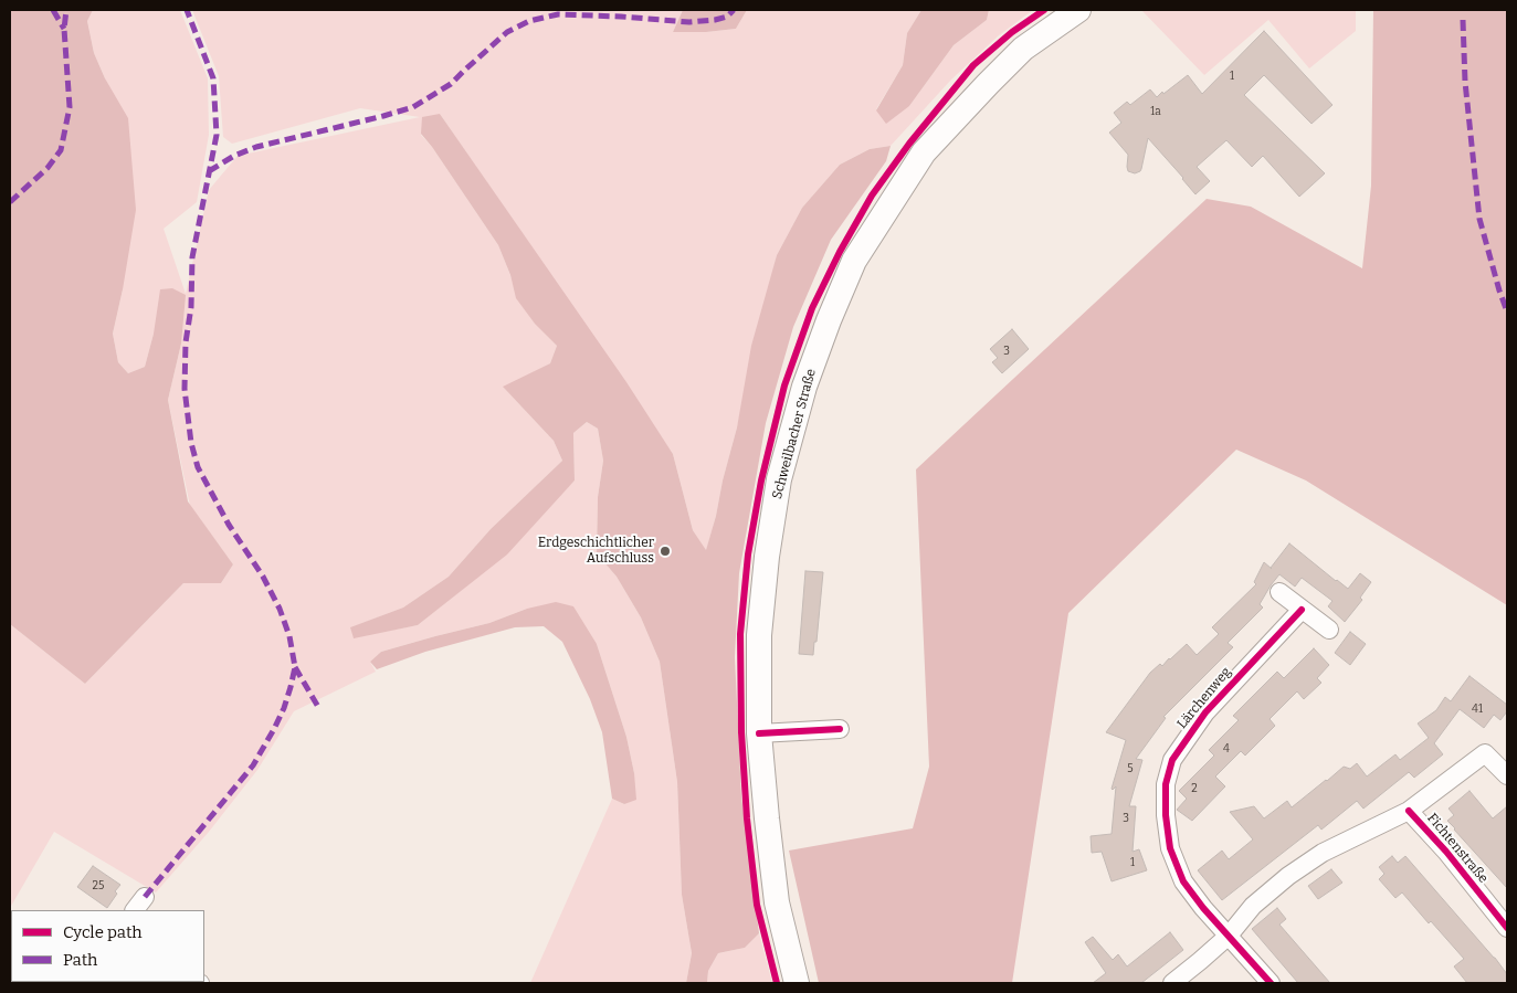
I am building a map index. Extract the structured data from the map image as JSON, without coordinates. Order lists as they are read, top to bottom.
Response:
{
  "streets": {
    "main road": ["Schweilbacher Straße"],
    "street": ["Lärchenweg", "Fichtenstraße"]
  },
  "places": ["Erdgeschichtlicher Aufschluss"],
  "house_numbers": [
    "1",
    "1a",
    "3",
    "41",
    "4",
    "5",
    "2",
    "3",
    "1",
    "25"
  ],
  "legend": ["Cycle path", "Path"]
}
